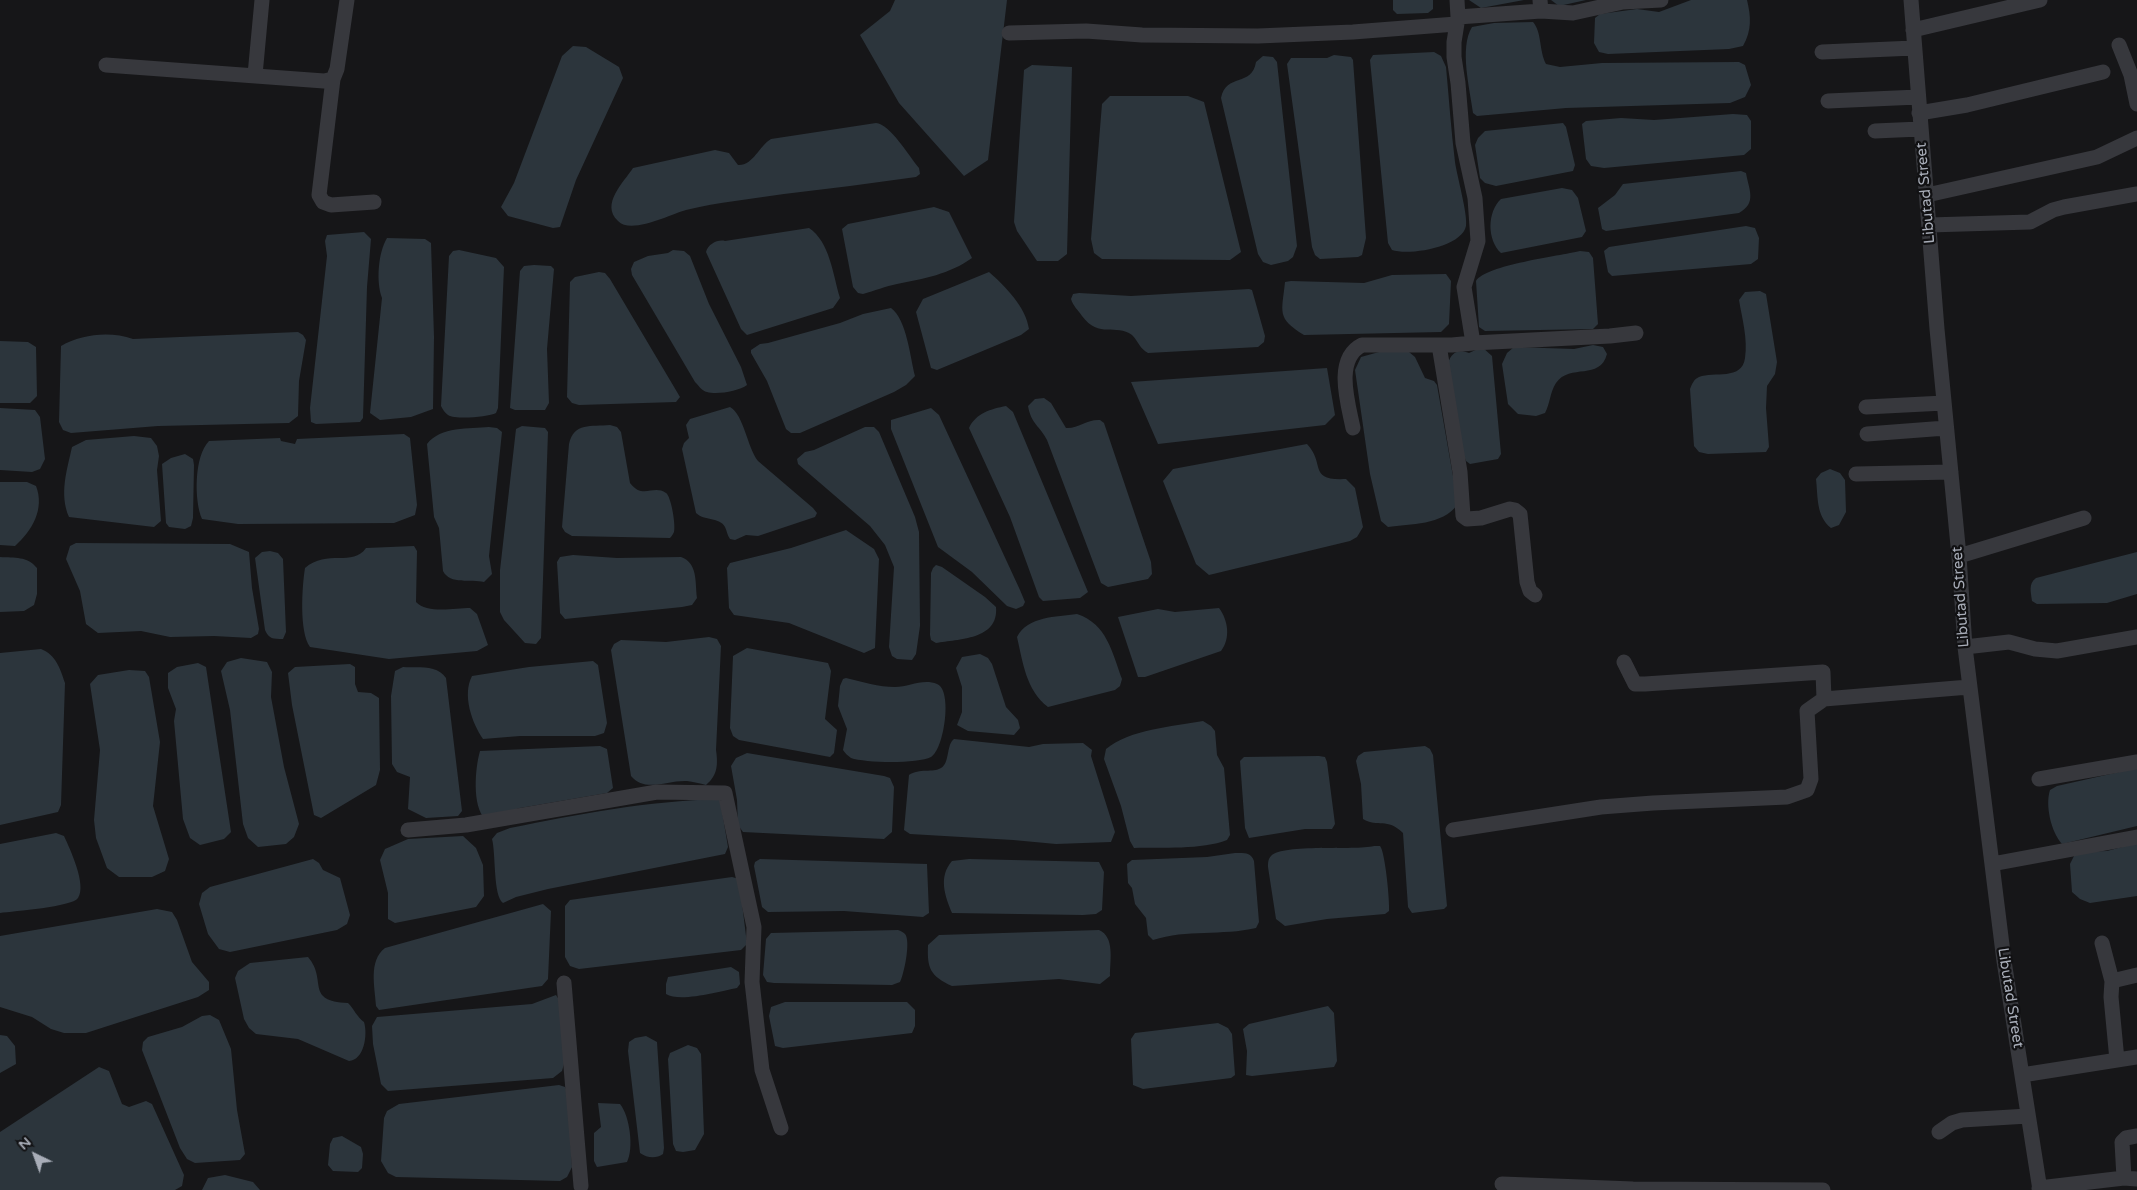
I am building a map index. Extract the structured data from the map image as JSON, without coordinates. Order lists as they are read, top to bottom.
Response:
{
  "streets": {
    "street": ["Libutad Street"]
  },
  "north": "top left"
}
